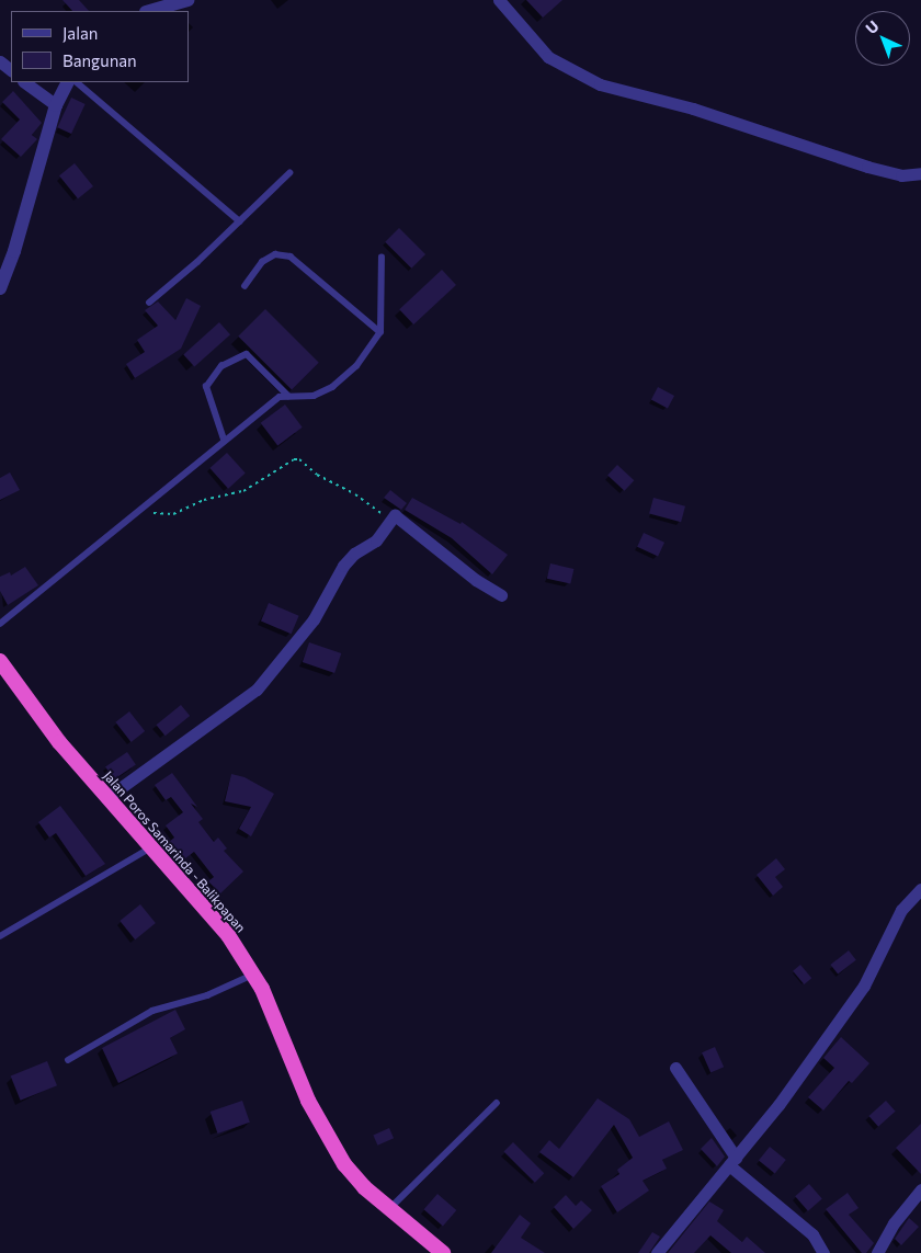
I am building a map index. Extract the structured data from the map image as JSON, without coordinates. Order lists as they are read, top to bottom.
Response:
{
  "streets": {
    "highway": ["Jalan Poros Samarinda - Balikpapan"]
  },
  "legend": ["Jalan", "Bangunan"],
  "north": "top left"
}
